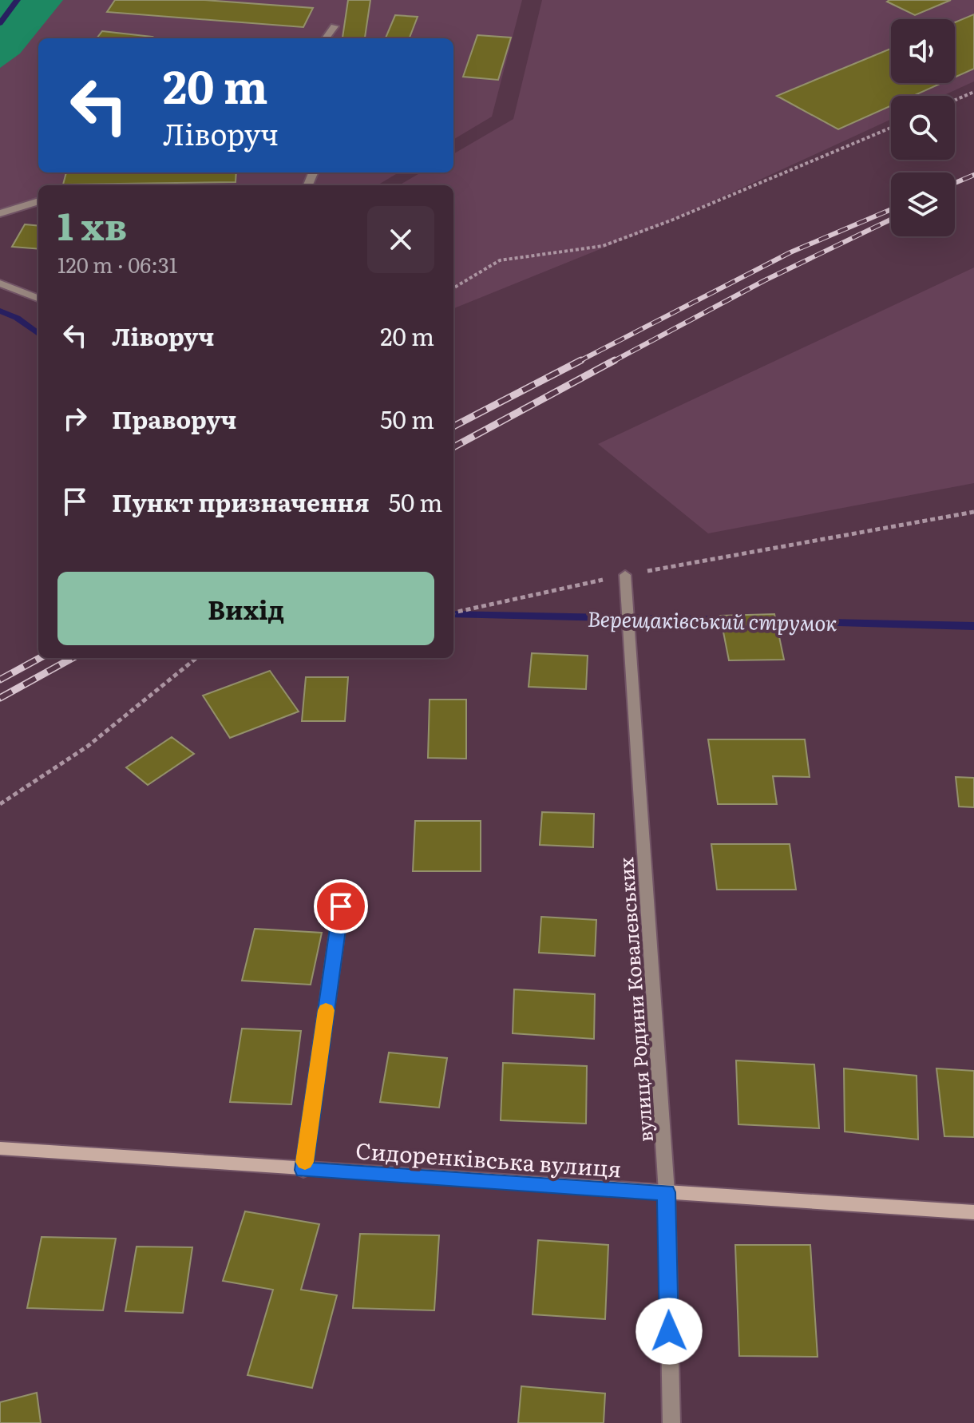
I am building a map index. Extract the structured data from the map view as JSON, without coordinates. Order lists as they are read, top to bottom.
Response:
{
  "streets": {
    "main road": ["Сидоренківська вулиця"],
    "street": ["вулиця Родини Ковалевських"]
  },
  "crossings": [
    ["вулиця Родини Ковалевських", "Сидоренківська вулиця"]
  ],
  "water": ["Верещаківський струмок"],
  "page": {
    "turn": ["20 m", "Ліворуч"],
    "heading": ["1 хв", "120 m · 06:31"],
    "list": [
      {
        "name": "Ліворуч",
        "value": "20 m"
      },
      {
        "name": "Праворуч",
        "value": "50 m"
      },
      {
        "name": "Пункт призначення",
        "value": "50 m"
      }
    ],
    "buttons": "Вихід"
  }
}
